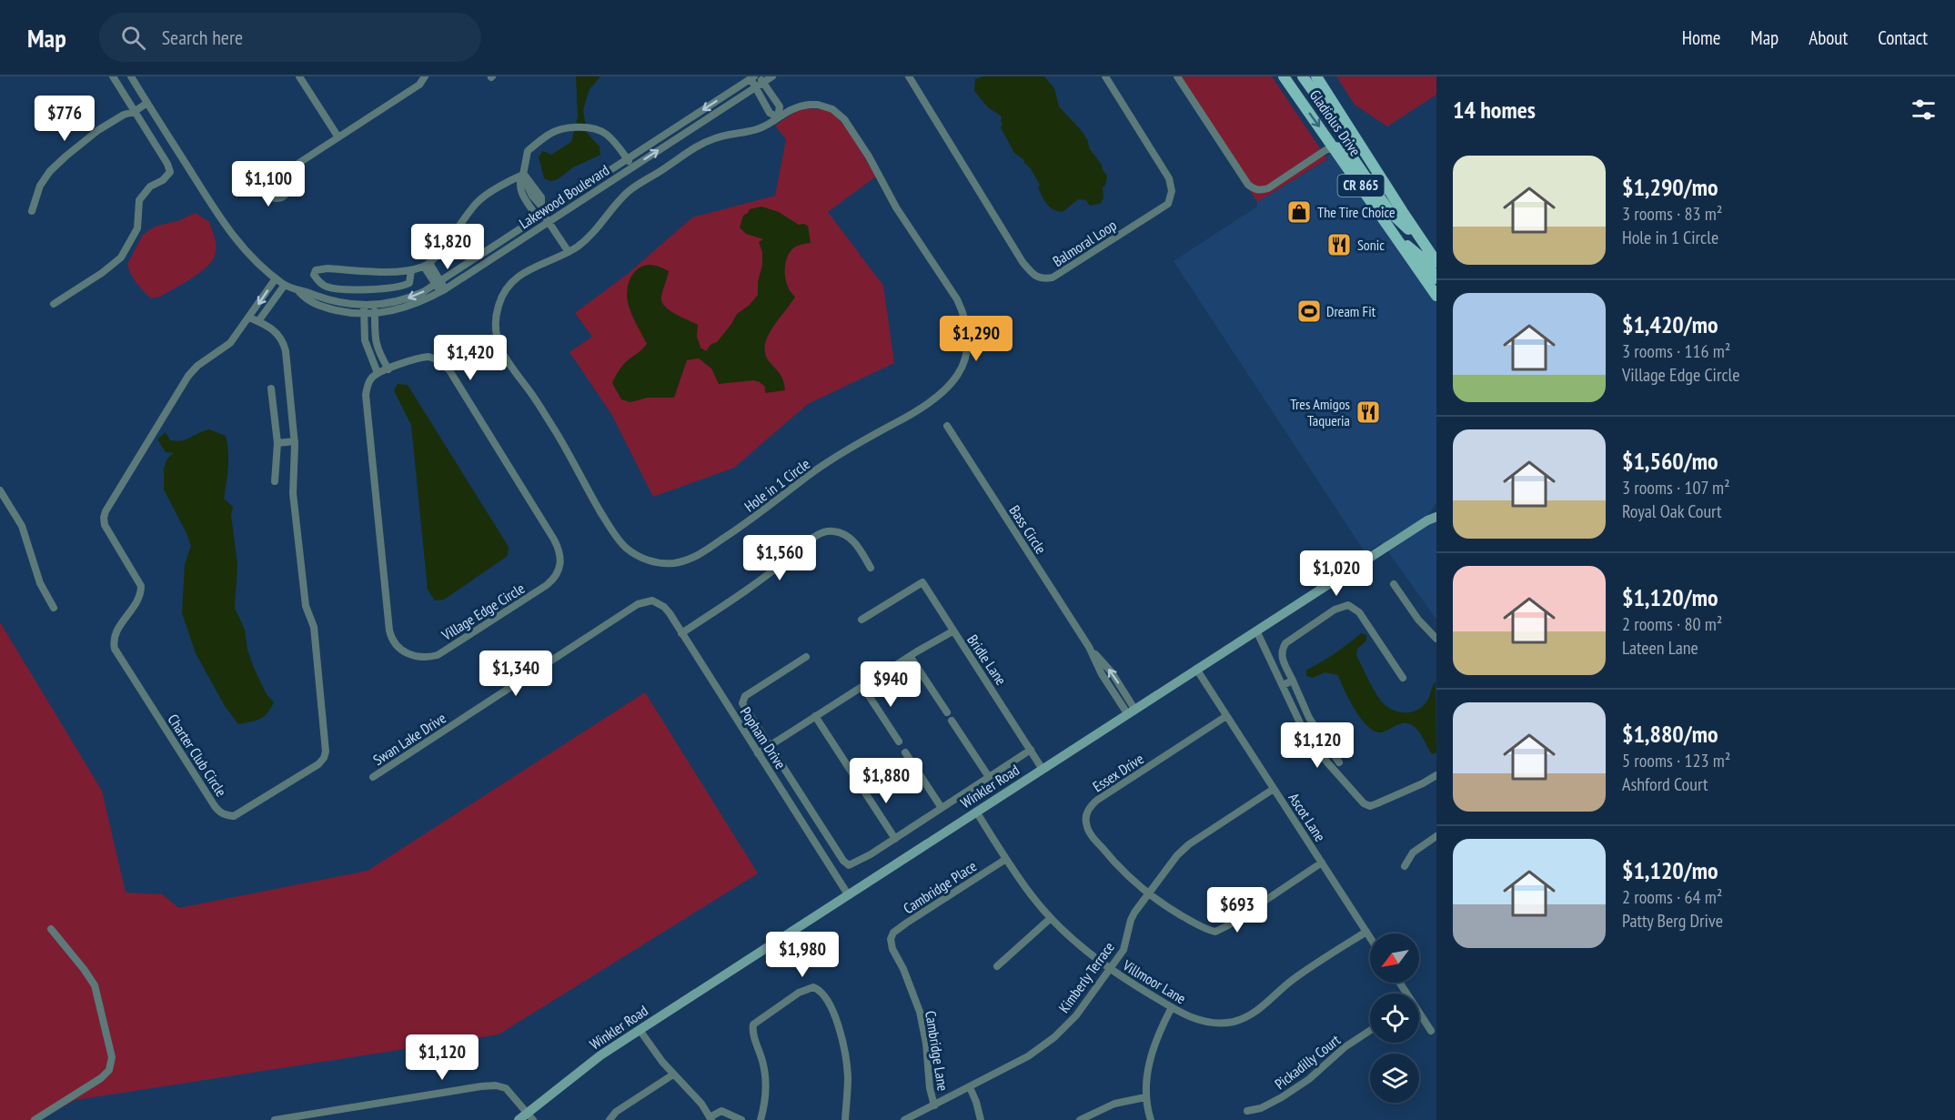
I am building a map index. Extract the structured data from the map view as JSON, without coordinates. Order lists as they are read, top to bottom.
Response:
{
  "streets": {
    "main road": ["Gladiolus Drive", "CR 865"],
    "street": [
      "Lakewood Boulevard",
      "Balmoral Loop",
      "Hole in 1 Circle",
      "Bass Circle",
      "Village Edge Circle",
      "Bridle Lane",
      "Popham Drive",
      "Swan Lake Drive",
      "Charter Club Circle",
      "Essex Drive",
      "Winkler Road",
      "Ascot Lane",
      "Cambridge Place",
      "Kimberly Terrace",
      "Villmoor Lane",
      "Cambridge Lane",
      "Pickadilly Court"
    ]
  },
  "crossings": [
    ["Lakewood Boulevard", "Charter Club Circle"],
    ["Bass Circle", "Winkler Road"],
    ["Bridle Lane", "Winkler Road"],
    ["Popham Drive", "Swan Lake Drive"],
    ["Popham Drive", "Winkler Road"],
    ["Essex Drive", "Ascot Lane"],
    ["Essex Drive", "Kimberly Terrace"],
    ["Winkler Road", "Ascot Lane"],
    ["Winkler Road", "Villmoor Lane"],
    ["Ascot Lane", "Kimberly Terrace"],
    ["Ascot Lane", "Villmoor Lane"],
    ["Cambridge Place", "Villmoor Lane"],
    ["Cambridge Place", "Cambridge Lane"],
    ["Kimberly Terrace", "Villmoor Lane"],
    ["Kimberly Terrace", "Cambridge Lane"]
  ],
  "places": {
    "shop": ["The Tire Choice"],
    "restaurant": ["Sonic", "Tres Amigos Taqueria"],
    "sports": ["Dream Fit"]
  },
  "north": "bottom left",
  "page": {
    "header": "Map",
    "search": "Search here",
    "nav": [
      "Home",
      "Map",
      "About",
      "Contact"
    ],
    "heading": "14 homes",
    "price": [
      "$776",
      "$1,100",
      "$1,820",
      "$1,290",
      "$1,420",
      "$1,560",
      "$1,020",
      "$1,340",
      "$940",
      "$1,120",
      "$1,880",
      "$693",
      "$1,980",
      "$1,120"
    ],
    "list": [
      {
        "name": "$1,290/mo",
        "note": "3 rooms · 83 m² · Hole in 1 Circle"
      },
      {
        "name": "$1,420/mo",
        "note": "3 rooms · 116 m² · Village Edge Circle"
      },
      {
        "name": "$1,560/mo",
        "note": "3 rooms · 107 m² · Royal Oak Court"
      },
      {
        "name": "$1,120/mo",
        "note": "2 rooms · 80 m² · Lateen Lane"
      },
      {
        "name": "$1,880/mo",
        "note": "5 rooms · 123 m² · Ashford Court"
      },
      {
        "name": "$1,120/mo",
        "note": "2 rooms · 64 m² · Patty Berg Drive"
      }
    ]
  }
}
